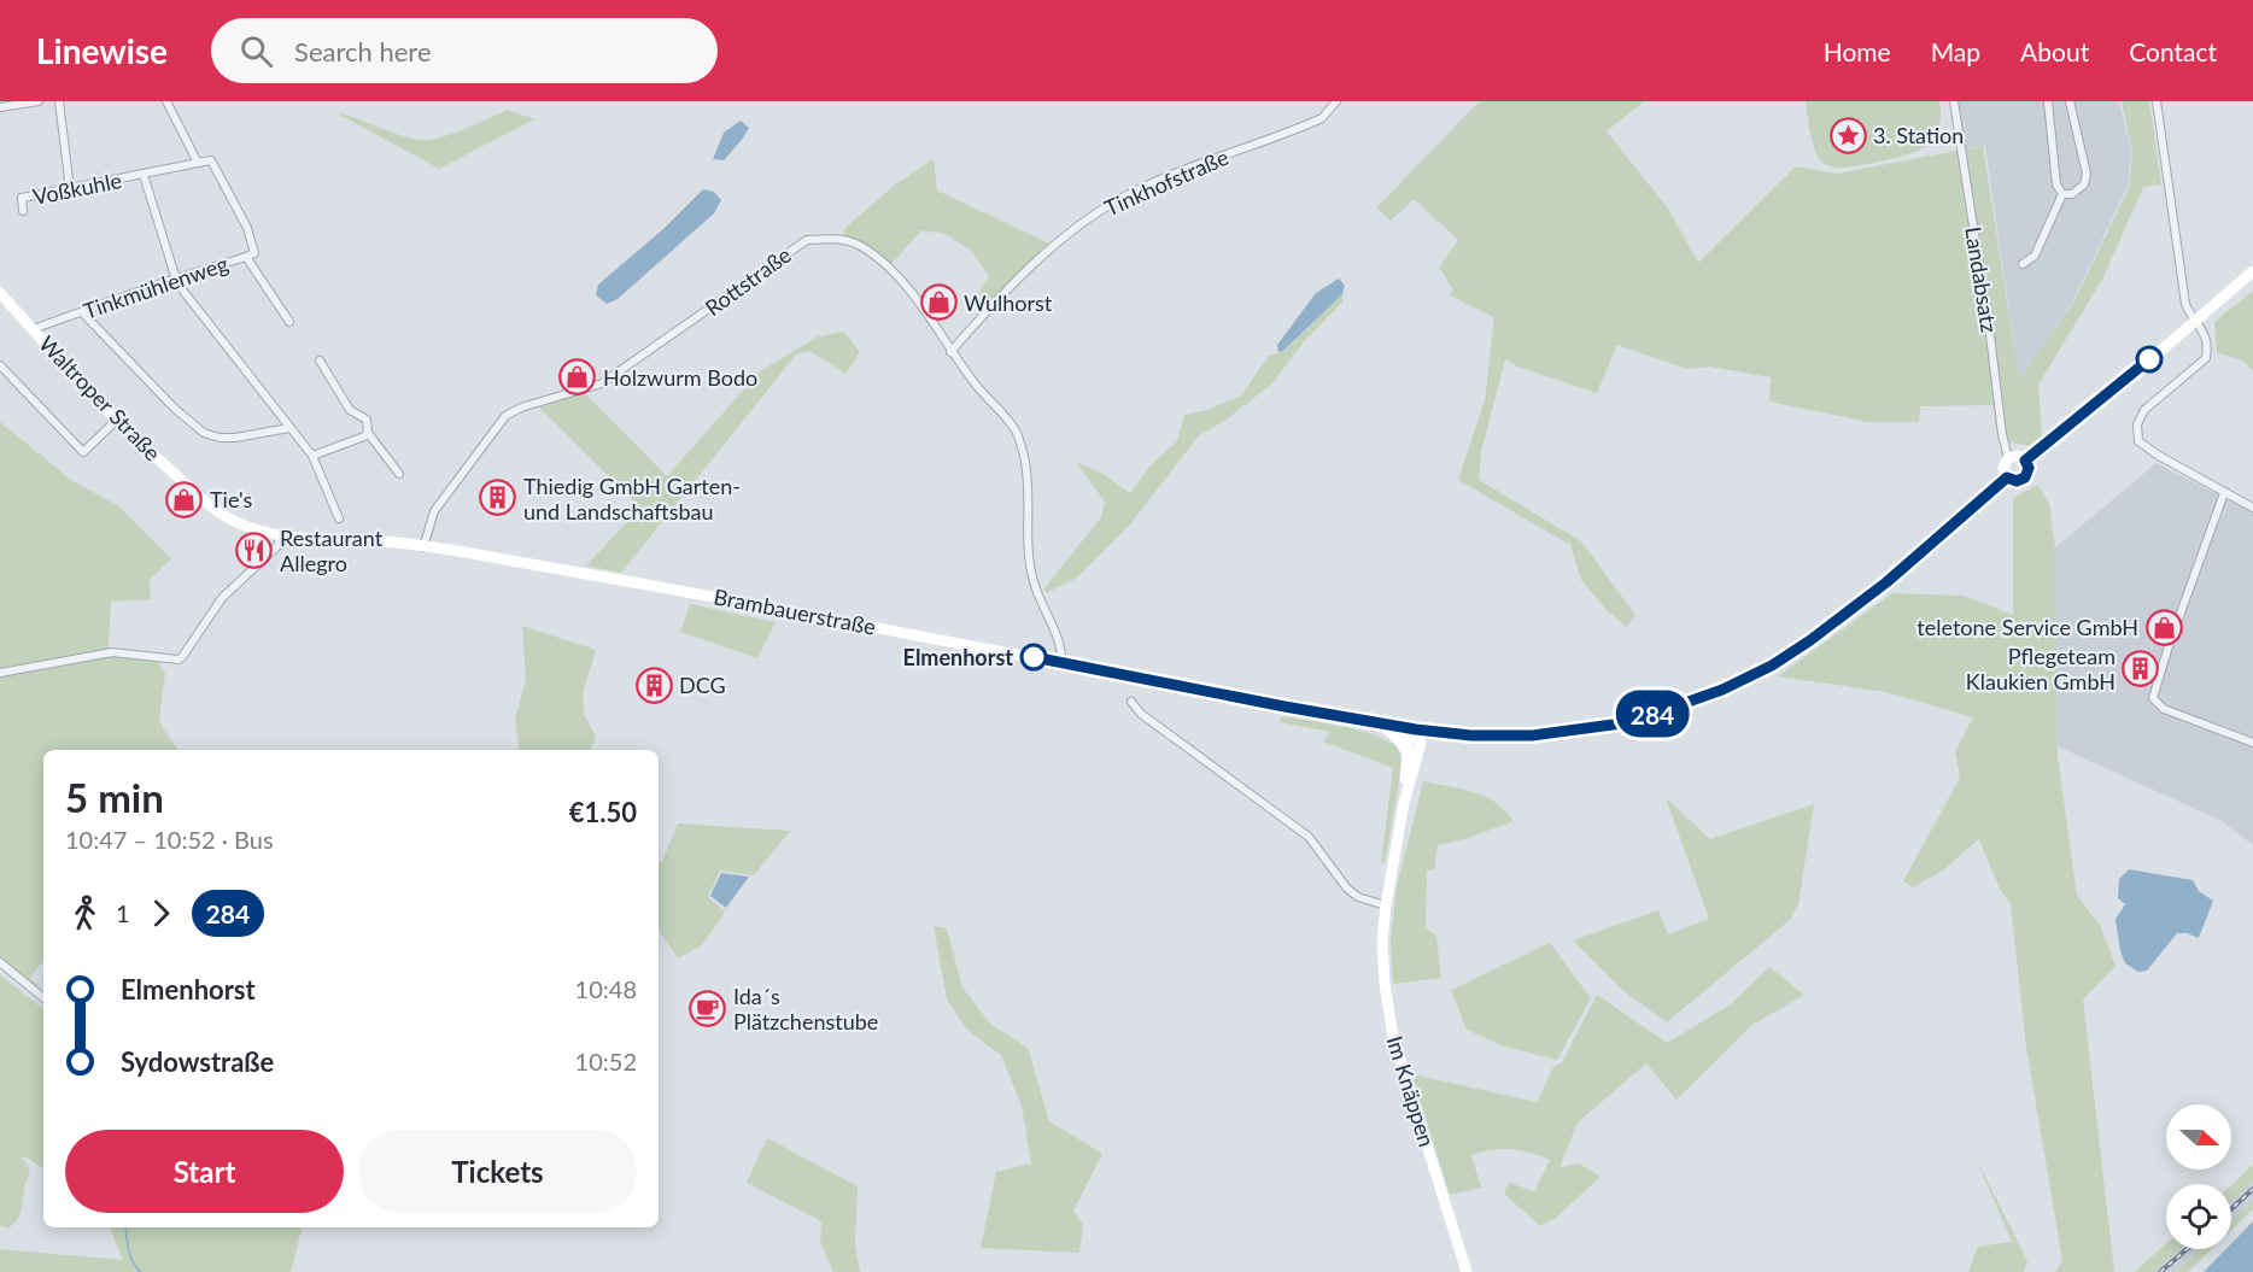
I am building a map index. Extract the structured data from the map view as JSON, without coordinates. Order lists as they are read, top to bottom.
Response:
{
  "streets": {
    "main road": ["Waltroper Straße", "Brambauerstraße", "Im Knäppen"],
    "street": [
      "Tinkhofstraße",
      "Voßkuhle",
      "Landabsatz",
      "Rottstraße",
      "Tinkmühlenweg"
    ]
  },
  "crossings": [
    ["Tinkhofstraße", "Rottstraße"],
    ["Voßkuhle", "Tinkmühlenweg"],
    ["Landabsatz", "Brambauerstraße"],
    ["Rottstraße", "Brambauerstraße"],
    ["Tinkmühlenweg", "Waltroper Straße"],
    ["Waltroper Straße", "Brambauerstraße"],
    ["Brambauerstraße", "Im Knäppen"]
  ],
  "places": {
    "place": ["3. Station"],
    "shop": [
      "Wulhorst",
      "Holzwurm Bodo",
      "Tie's",
      "teletone Service GmbH"
    ],
    "building": ["Thiedig GmbH Garten- und Landschaftsbau", "Pflegeteam Klaukien GmbH", "DCG"],
    "restaurant": ["Restaurant Allegro"],
    "other": ["Elmenhorst"],
    "cafe": ["Ida´s Plätzchenstube"]
  },
  "lines": ["bus line 284"],
  "north": "right",
  "page": {
    "header": "Linewise",
    "search": "Search here",
    "nav": [
      "Home",
      "Map",
      "About",
      "Contact"
    ],
    "on_map": "284",
    "heading": ["5 min", "10:47 – 10:52 · Bus", "€1.50"],
    "legs": ["1", "284"],
    "list": [
      {
        "name": "Elmenhorst",
        "value": "10:48"
      },
      {
        "name": "Sydowstraße",
        "value": "10:52"
      }
    ],
    "buttons": ["Start", "Tickets"]
  }
}
